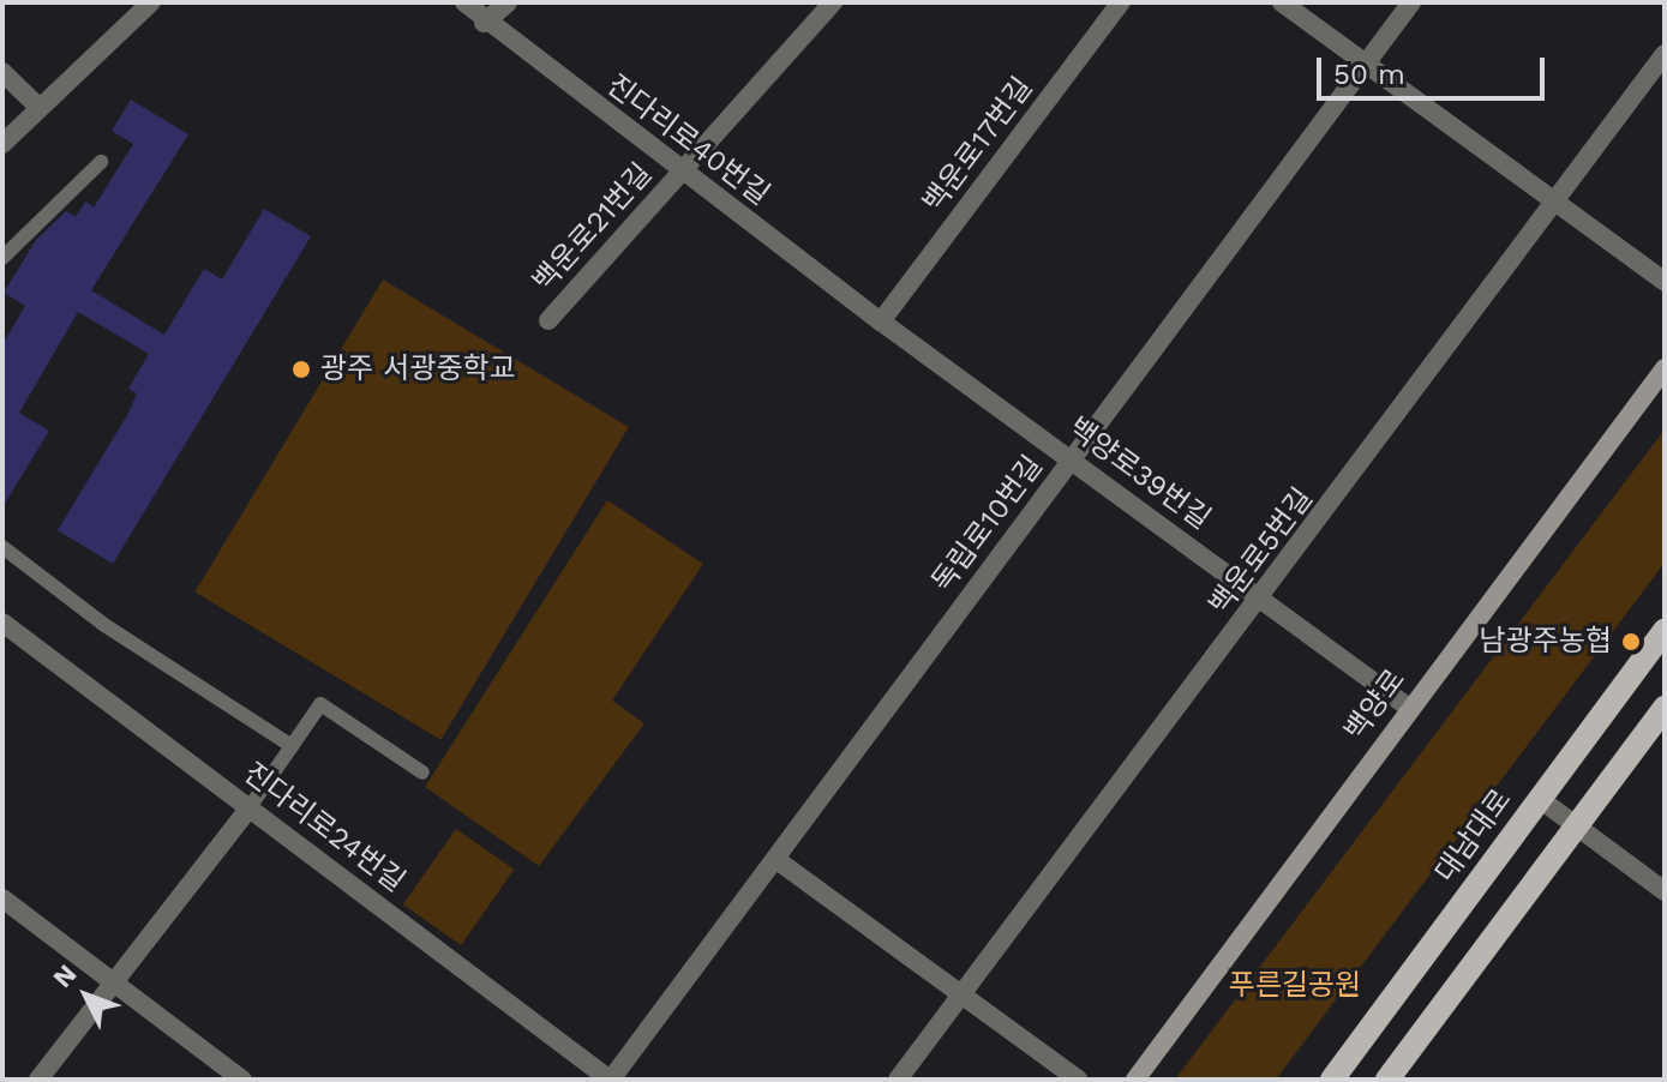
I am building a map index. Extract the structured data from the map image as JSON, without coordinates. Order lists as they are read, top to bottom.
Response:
{
  "streets": {
    "main road": ["대남대로"],
    "street": [
      "진다리로40번길",
      "백운로17번길",
      "백운로21번길",
      "백양로39번길",
      "독립로10번길",
      "백운로5번길",
      "백양로",
      "진다리로24번길"
    ]
  },
  "crossings": [
    ["진다리로40번길", "백운로17번길"],
    ["진다리로40번길", "백운로21번길"],
    ["진다리로40번길", "백양로39번길"],
    ["백운로17번길", "백양로39번길"],
    ["백양로39번길", "독립로10번길"],
    ["백양로39번길", "백운로5번길"],
    ["백양로39번길", "백양로"],
    ["독립로10번길", "진다리로24번길"]
  ],
  "parks": ["푸른길공원"],
  "places": ["광주 서광중학교", "남광주농협"],
  "scale_bar": "50 m",
  "north": "top left"
}
